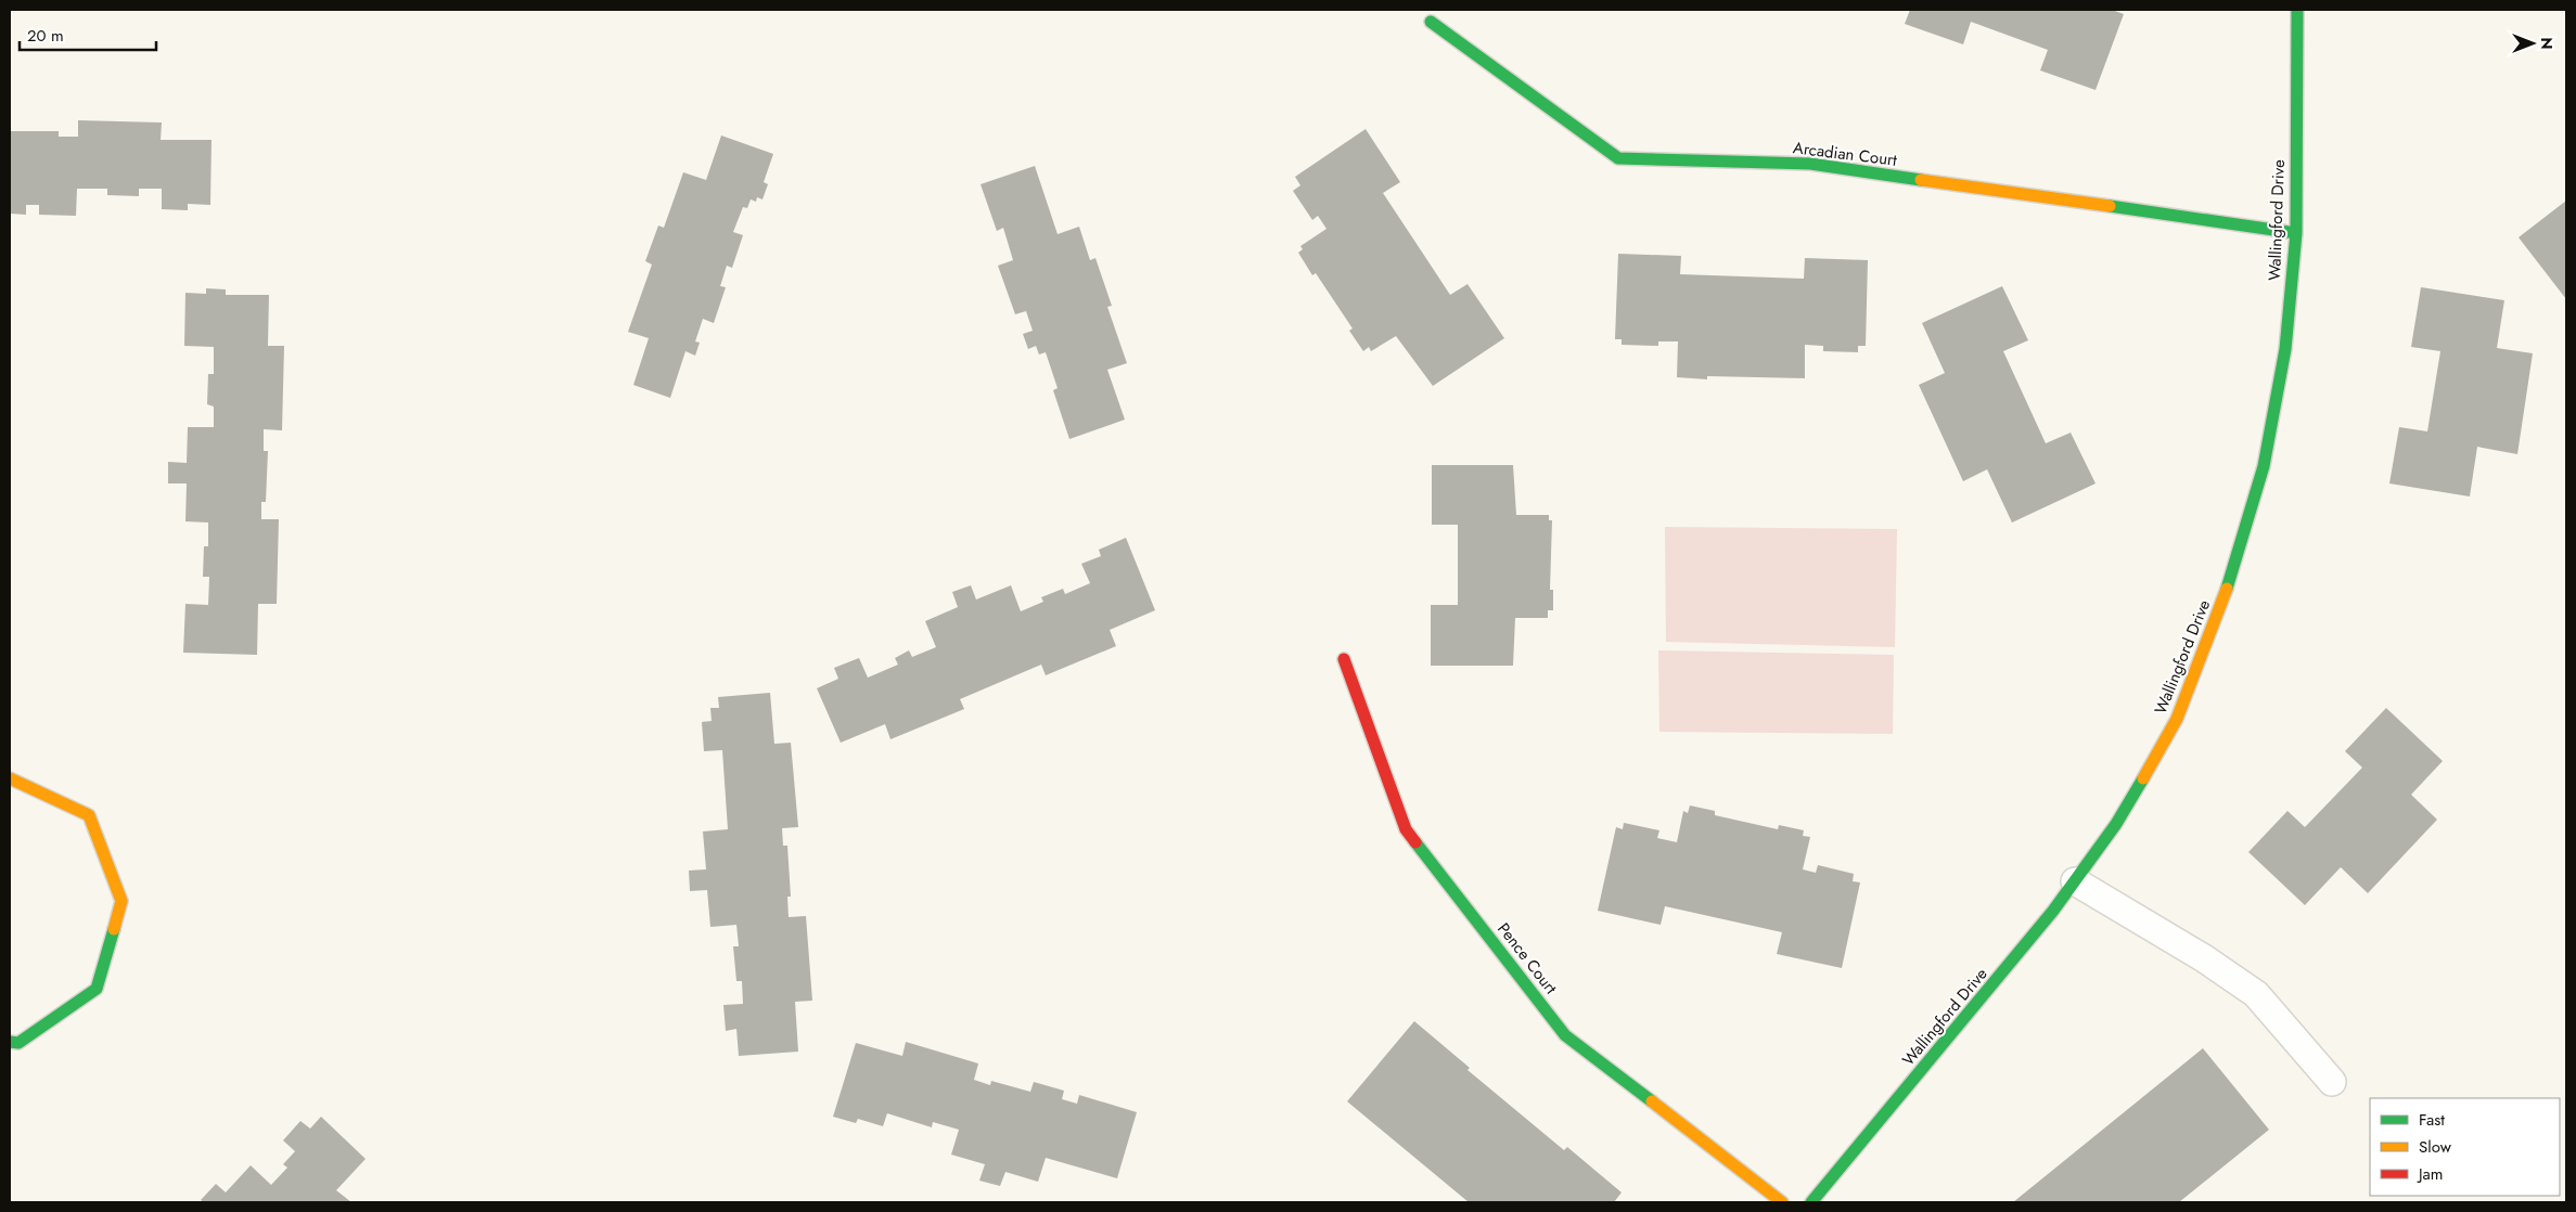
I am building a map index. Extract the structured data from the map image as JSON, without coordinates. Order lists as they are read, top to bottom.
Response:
{
  "streets": {
    "street": ["Arcadian Court", "Wallingford Drive", "Pence Court"]
  },
  "crossings": [
    ["Arcadian Court", "Wallingford Drive"]
  ],
  "legend": ["Fast", "Slow", "Jam"],
  "scale_bar": "20 m",
  "north": "right"
}
